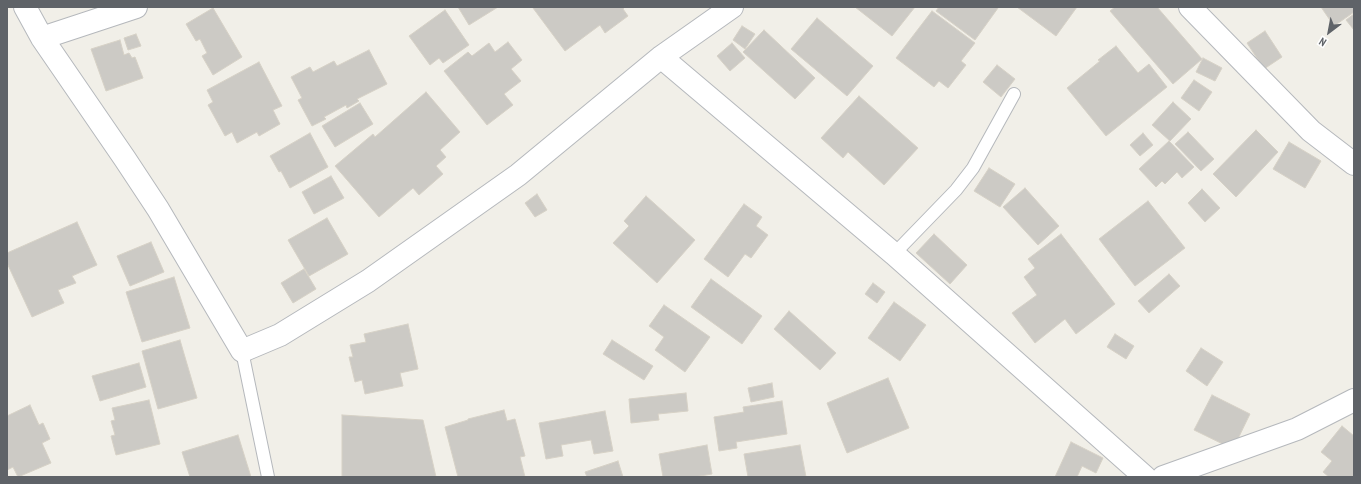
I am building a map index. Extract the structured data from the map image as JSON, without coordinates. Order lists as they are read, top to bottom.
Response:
{
  "north": "bottom left"
}
